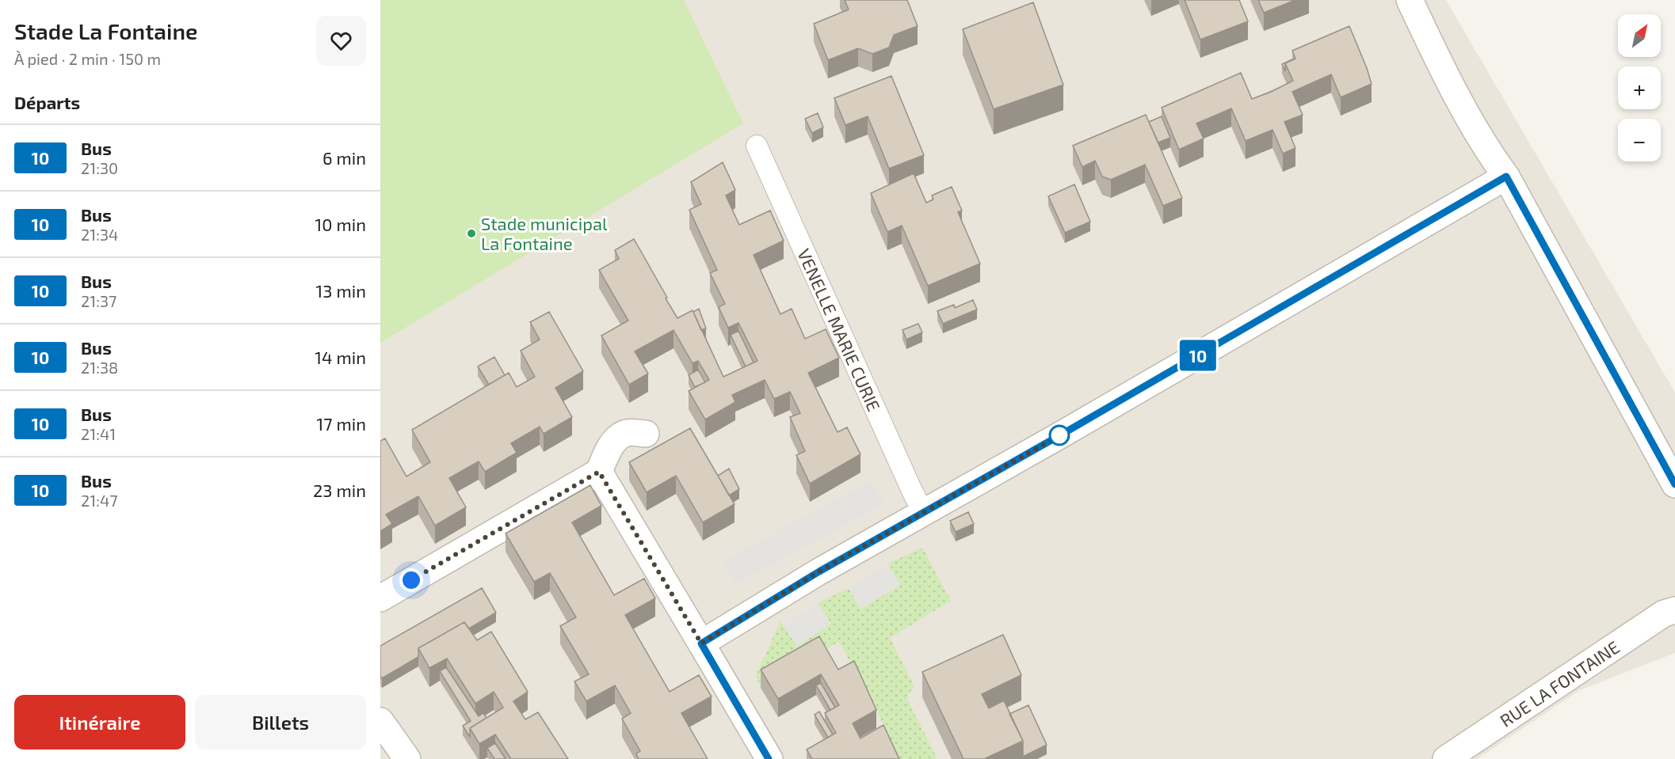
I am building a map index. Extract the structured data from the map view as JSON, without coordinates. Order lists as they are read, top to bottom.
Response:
{
  "streets": {
    "street": ["RUE LA FONTAINE"],
    "lane": ["VENELLE MARIE CURIE"]
  },
  "places": ["Stade municipal La Fontaine"],
  "lines": ["bus line 10"],
  "north": "top right",
  "page": {
    "heading": [
      ["Stade La Fontaine", "À pied · 2 min · 150 m"],
      "Départs"
    ],
    "on_map": "10",
    "map_buttons": ["+", "−"],
    "list": [
      {
        "mark": "10",
        "name": "Bus",
        "note": "21:30",
        "value": "6 min"
      },
      {
        "mark": "10",
        "name": "Bus",
        "note": "21:34",
        "value": "10 min"
      },
      {
        "mark": "10",
        "name": "Bus",
        "note": "21:37",
        "value": "13 min"
      },
      {
        "mark": "10",
        "name": "Bus",
        "note": "21:38",
        "value": "14 min"
      },
      {
        "mark": "10",
        "name": "Bus",
        "note": "21:41",
        "value": "17 min"
      },
      {
        "mark": "10",
        "name": "Bus",
        "note": "21:47",
        "value": "23 min"
      }
    ],
    "buttons": ["Itinéraire", "Billets"]
  }
}
